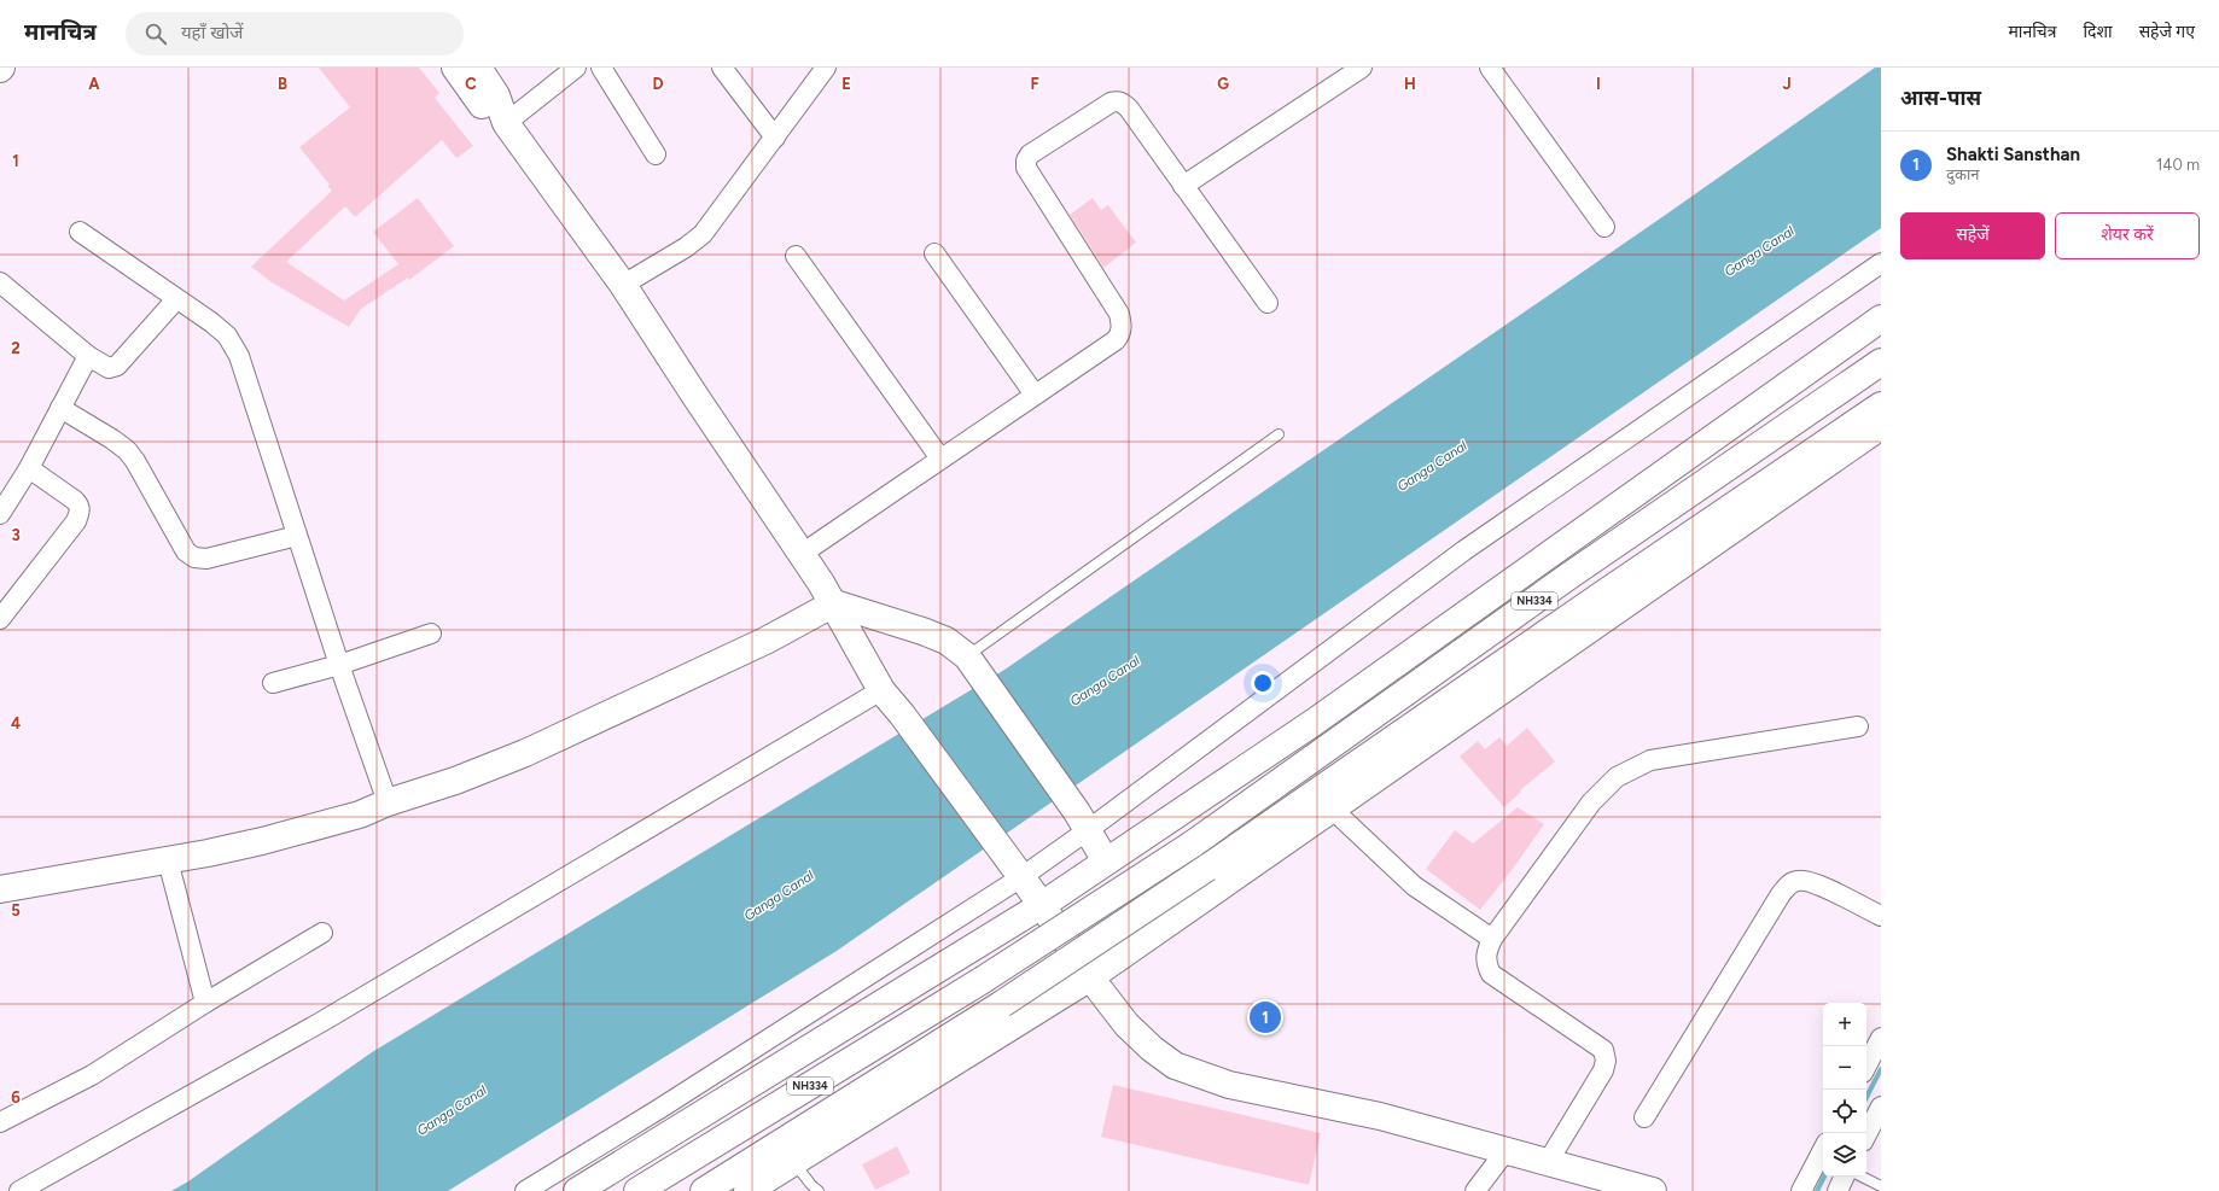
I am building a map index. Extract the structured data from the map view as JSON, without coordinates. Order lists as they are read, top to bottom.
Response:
{
  "streets": {
    "main road": ["NH334"]
  },
  "water": ["Ganga Canal"],
  "page": {
    "header": "मानचित्र",
    "search": "यहाँ खोजें",
    "nav": ["मानचित्र", "दिशा", "सहेजे गए"],
    "heading": "आस-पास",
    "list": [
      {
        "mark": "1",
        "name": "Shakti Sansthan",
        "note": "दुकान",
        "value": "140 m"
      }
    ],
    "buttons": ["सहेजें", "शेयर करें"],
    "pins": "1",
    "map_buttons": ["+", "−"]
  },
  "grid": {
    "columns": [
      "A",
      "B",
      "C",
      "D",
      "E",
      "F",
      "G",
      "H",
      "I",
      "J"
    ],
    "rows": [
      "1",
      "2",
      "3",
      "4",
      "5",
      "6"
    ]
  }
}
